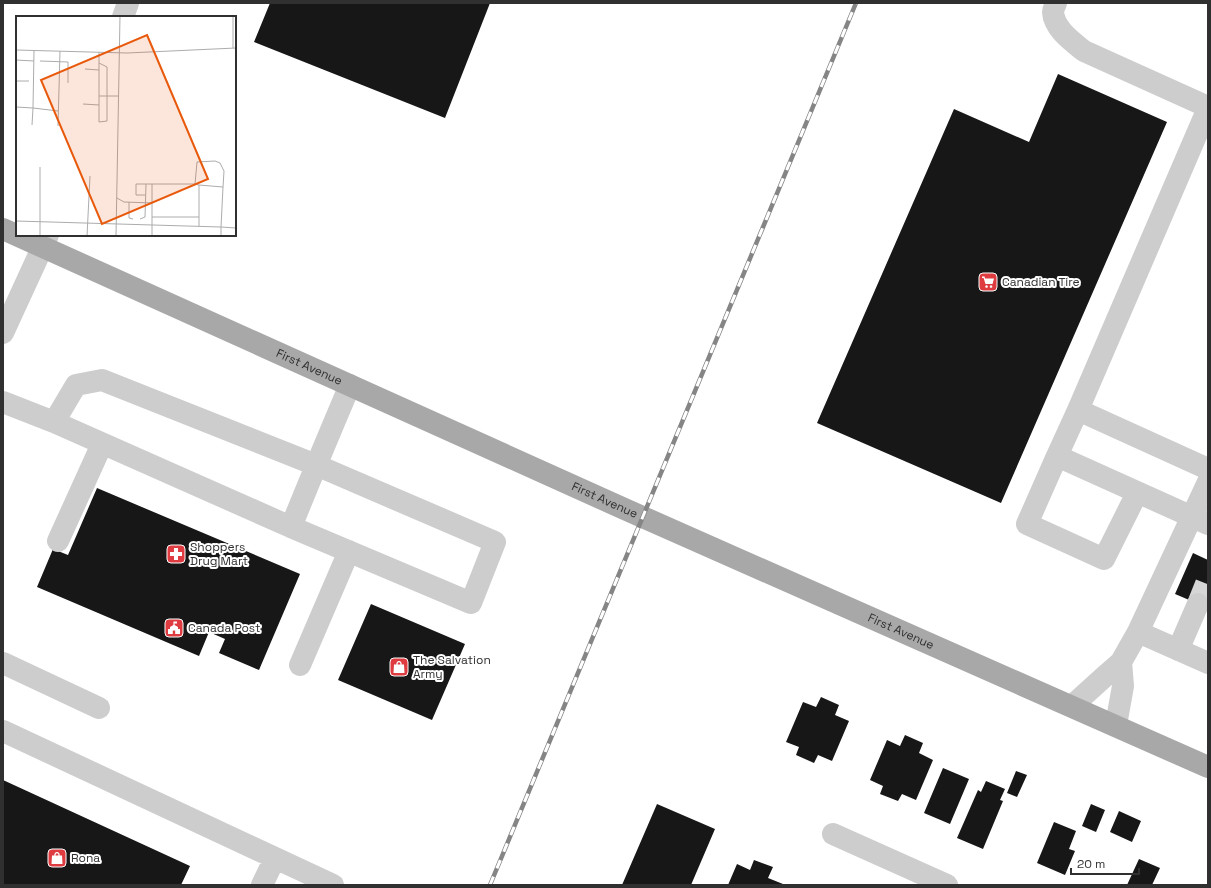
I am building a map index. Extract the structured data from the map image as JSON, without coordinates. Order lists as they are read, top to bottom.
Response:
{
  "streets": {
    "main road": ["First Avenue"]
  },
  "places": {
    "supermarket": ["Canadian Tire"],
    "pharmacy": ["Shoppers Drug Mart"],
    "public building": ["Canada Post"],
    "shop": ["The Salvation Army", "Rona"]
  },
  "scale_bar": "20 m"
}
